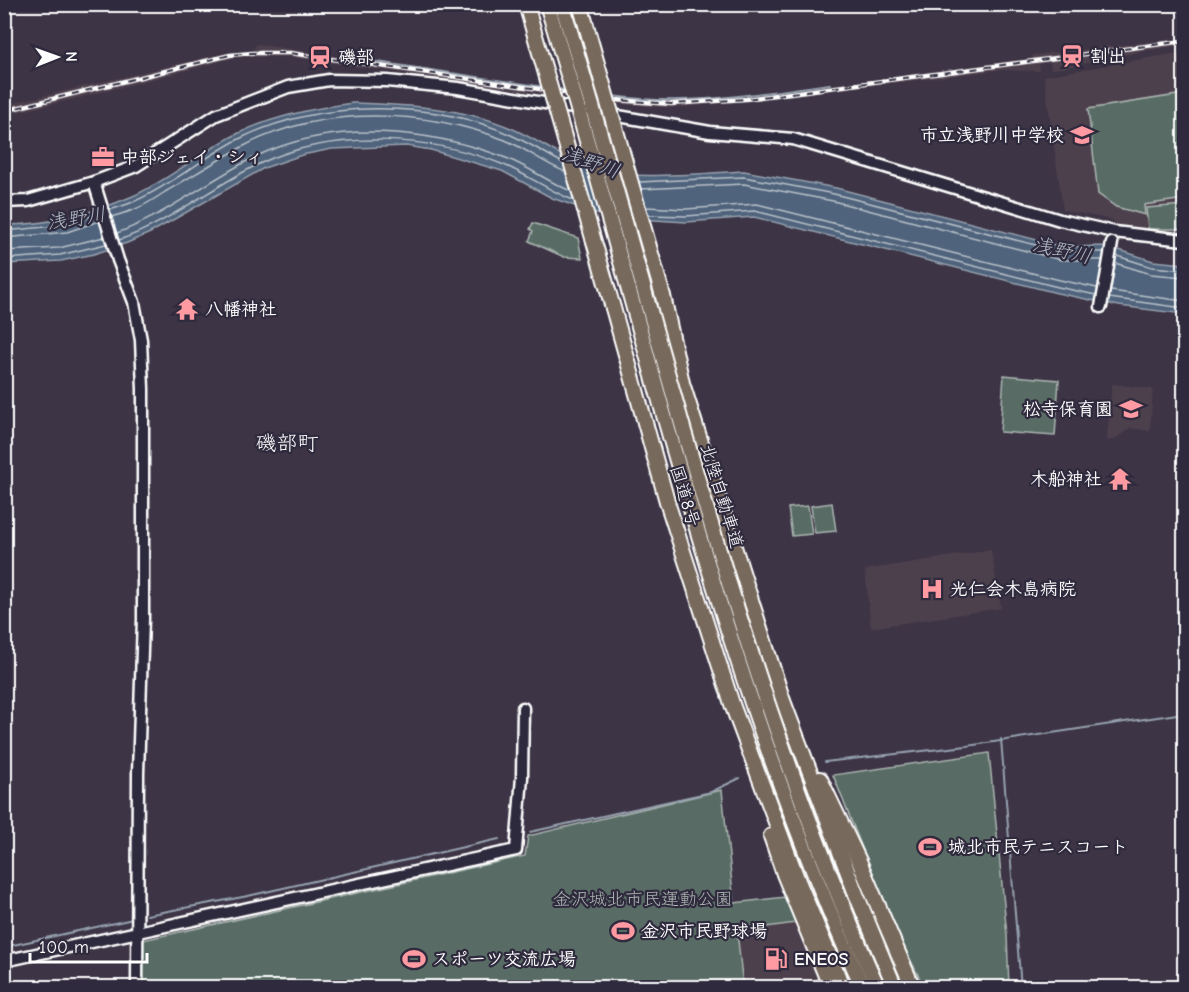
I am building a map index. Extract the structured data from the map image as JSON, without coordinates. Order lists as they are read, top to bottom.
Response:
{
  "streets": {
    "highway": ["国道8号", "北陸自動車道"]
  },
  "districts": ["磯部町"],
  "water": ["浅野川"],
  "parks": ["金沢城北市民運動公園"],
  "places": {
    "station": ["割出", "磯部"],
    "school or university": ["市立浅野川中学校", "松寺保育園"],
    "office": ["中部ジェイ・シィ"],
    "temple": ["八幡神社", "木船神社"],
    "hospital": ["光仁会木島病院"],
    "sports": ["城北市民テニスコート", "金沢市民野球場", "スポーツ交流広場"],
    "fuel station": ["ENEOS"]
  },
  "scale_bar": "100 m",
  "north": "right"
}
